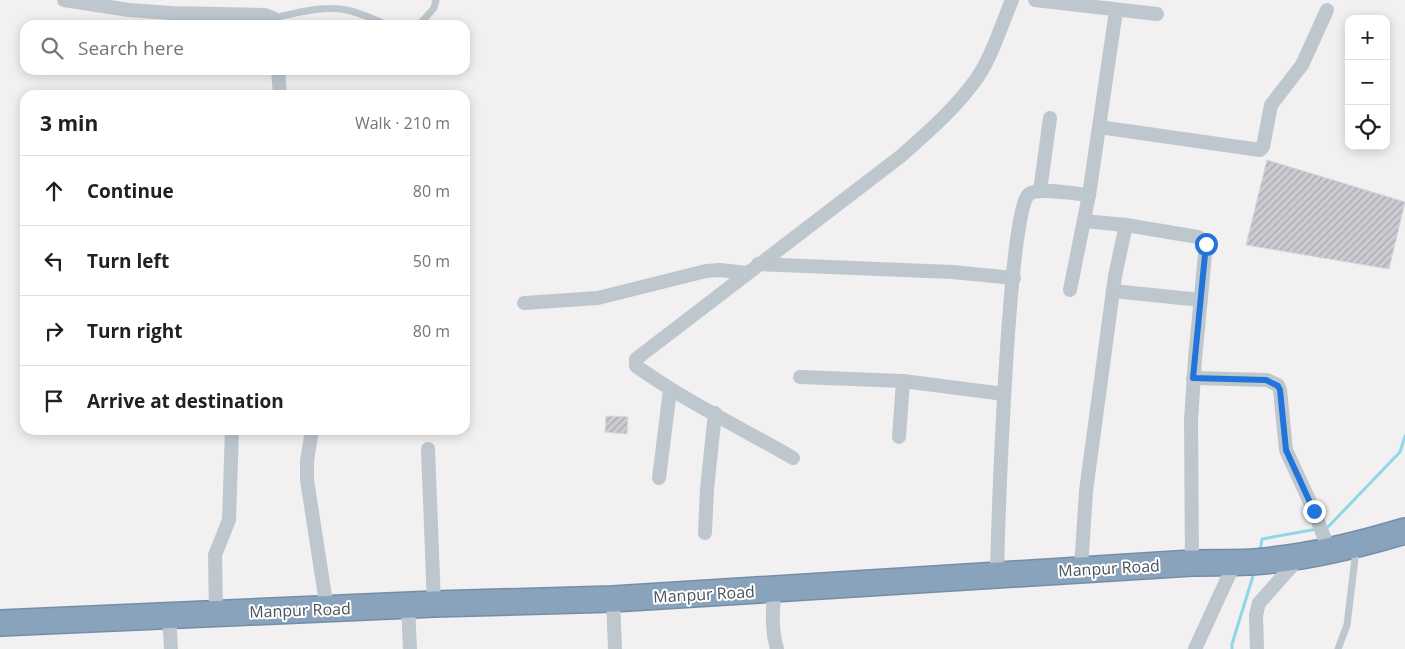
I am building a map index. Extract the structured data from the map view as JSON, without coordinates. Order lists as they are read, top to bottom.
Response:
{
  "streets": {
    "highway": ["Manpur Road"]
  },
  "page": {
    "map_buttons": ["+", "−"],
    "search": "Search here",
    "heading": ["3 min", "Walk · 210 m"],
    "list": [
      ["Continue", "80 m"],
      ["Turn left", "50 m"],
      ["Turn right", "80 m"],
      "Arrive at destination"
    ]
  }
}
